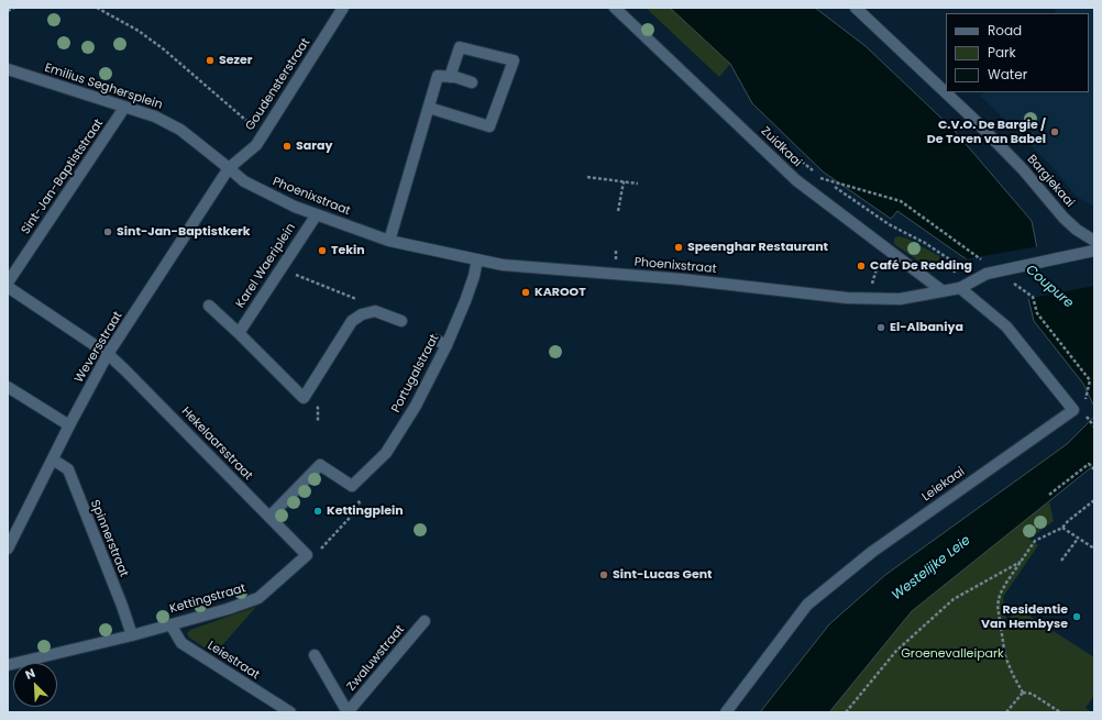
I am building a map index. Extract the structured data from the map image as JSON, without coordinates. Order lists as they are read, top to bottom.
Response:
{
  "streets": {
    "street": [
      "Goudensterstraat",
      "Emilius Seghersplein",
      "Zuidkaai",
      "Sint-Jan-Baptiststraat",
      "Bargiekaai",
      "Phoenixstraat",
      "Karel Waeriplein",
      "Weversstraat",
      "Portugalstraat",
      "Hekelaarsstraat",
      "Leiekaai",
      "Spinnerstraat",
      "Kettingstraat",
      "Zwaluwstraat",
      "Leiestraat"
    ]
  },
  "crossings": [
    ["Goudensterstraat", "Emilius Seghersplein"],
    ["Goudensterstraat", "Phoenixstraat"],
    ["Goudensterstraat", "Weversstraat"],
    ["Emilius Seghersplein", "Sint-Jan-Baptiststraat"],
    ["Emilius Seghersplein", "Phoenixstraat"],
    ["Emilius Seghersplein", "Weversstraat"],
    ["Zuidkaai", "Phoenixstraat"],
    ["Phoenixstraat", "Karel Waeriplein"],
    ["Phoenixstraat", "Weversstraat"],
    ["Phoenixstraat", "Portugalstraat"],
    ["Phoenixstraat", "Leiekaai"],
    ["Weversstraat", "Hekelaarsstraat"],
    ["Weversstraat", "Spinnerstraat"],
    ["Hekelaarsstraat", "Kettingstraat"],
    ["Spinnerstraat", "Kettingstraat"],
    ["Kettingstraat", "Leiestraat"]
  ],
  "water": ["Coupure", "Westelijke Leie"],
  "parks": ["Groenevalleipark"],
  "places": [
    "Sezer",
    "C.V.O. De Bargie / De Toren van Babel",
    "Saray",
    "Sint-Jan-Baptistkerk",
    "Speenghar Restaurant",
    "Tekin",
    "Café De Redding",
    "KAROOT",
    "El-Albaniya",
    "Kettingplein",
    "Sint-Lucas Gent",
    "Residentie Van Hembyse"
  ],
  "legend": ["Road", "Park", "Water"],
  "north": "top left"
}
